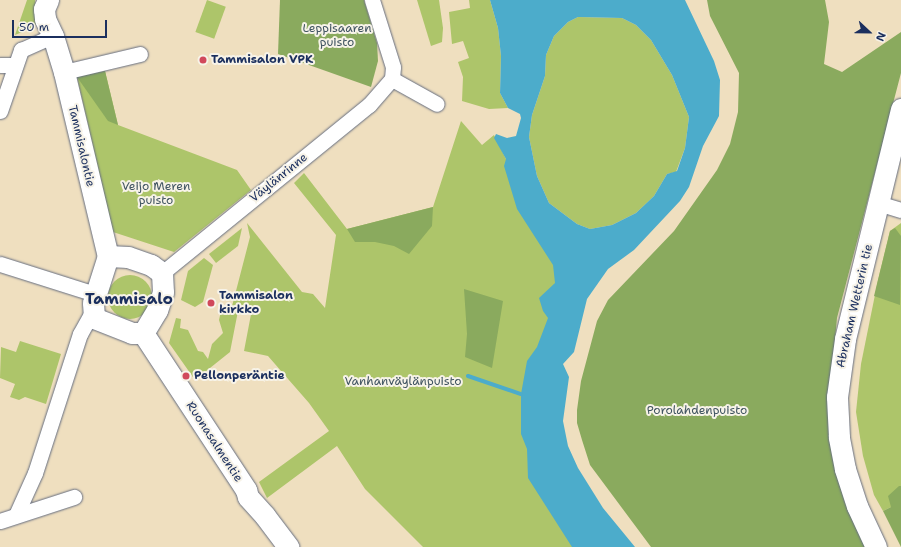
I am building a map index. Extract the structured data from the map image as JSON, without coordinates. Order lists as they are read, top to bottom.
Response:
{
  "streets": {
    "street": [
      "Tammisalontie",
      "Väylänrinne",
      "Abraham Wetterin tie",
      "Ruonasalmentie"
    ]
  },
  "crossings": [
    ["Tammisalontie", "Väylänrinne"],
    ["Tammisalontie", "Ruonasalmentie"],
    ["Väylänrinne", "Ruonasalmentie"]
  ],
  "districts": ["Tammisalo"],
  "parks": [
    "Leppisaaren puisto",
    "Veijo Meren puisto",
    "Vanhanväylänpuisto",
    "Porolahdenpuisto"
  ],
  "places": ["Tammisalon VPK", "Tammisalon kirkko", "Pellonperäntie"],
  "scale_bar": "50 m",
  "north": "right"
}
